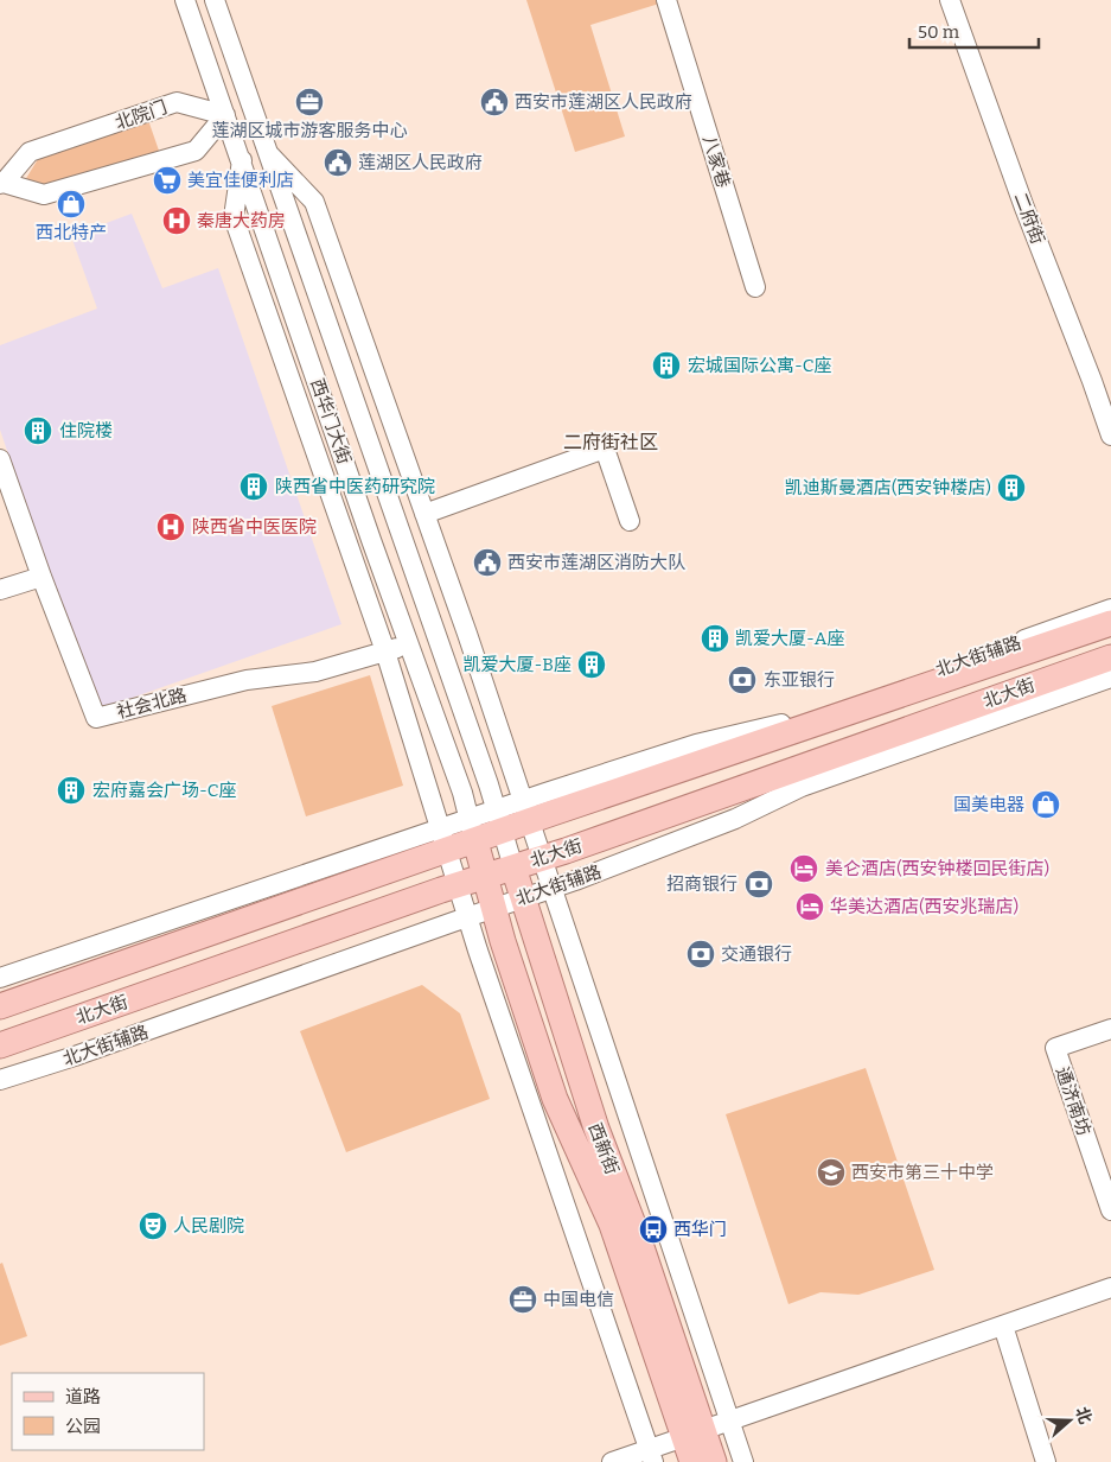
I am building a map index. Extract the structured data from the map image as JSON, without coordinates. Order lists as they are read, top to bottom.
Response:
{
  "streets": {
    "main road": ["北大街", "西新街"],
    "street": [
      "北院门",
      "八家巷",
      "二府街",
      "西华门大街",
      "北大街辅路",
      "社会北路",
      "通济南坊"
    ]
  },
  "crossings": [
    ["北院门", "西华门大街"],
    ["西华门大街", "北大街"],
    ["西华门大街", "社会北路"],
    ["西华门大街", "西新街"],
    ["北大街辅路", "北大街"],
    ["北大街辅路", "西新街"],
    ["北大街", "西新街"]
  ],
  "districts": ["二府街社区"],
  "places": {
    "office": ["莲湖区城市游客服务中心", "中国电信"],
    "public building": ["西安市莲湖区人民政府", "莲湖区人民政府", "西安市莲湖区消防大队"],
    "supermarket": ["美宜佳便利店"],
    "shop": ["西北特产", "国美电器"],
    "hospital": ["秦唐大药房", "陕西省中医医院"],
    "building": [
      "宏城国际公寓-C座",
      "住院楼",
      "陕西省中医药研究院",
      "凯迪斯曼酒店(西安钟楼店)",
      "凯爱大厦-A座",
      "凯爱大厦-B座",
      "宏府嘉会广场-C座"
    ],
    "bank": ["东亚银行", "招商银行", "交通银行"],
    "hotel": ["美仑酒店(西安钟楼回民街店)", "华美达酒店(西安兆瑞店)"],
    "school or university": ["西安市第三十中学"],
    "theatre": ["人民剧院"],
    "bus stop": ["西华门"]
  },
  "legend": ["道路", "公园"],
  "scale_bar": "50 m",
  "north": "right"
}
